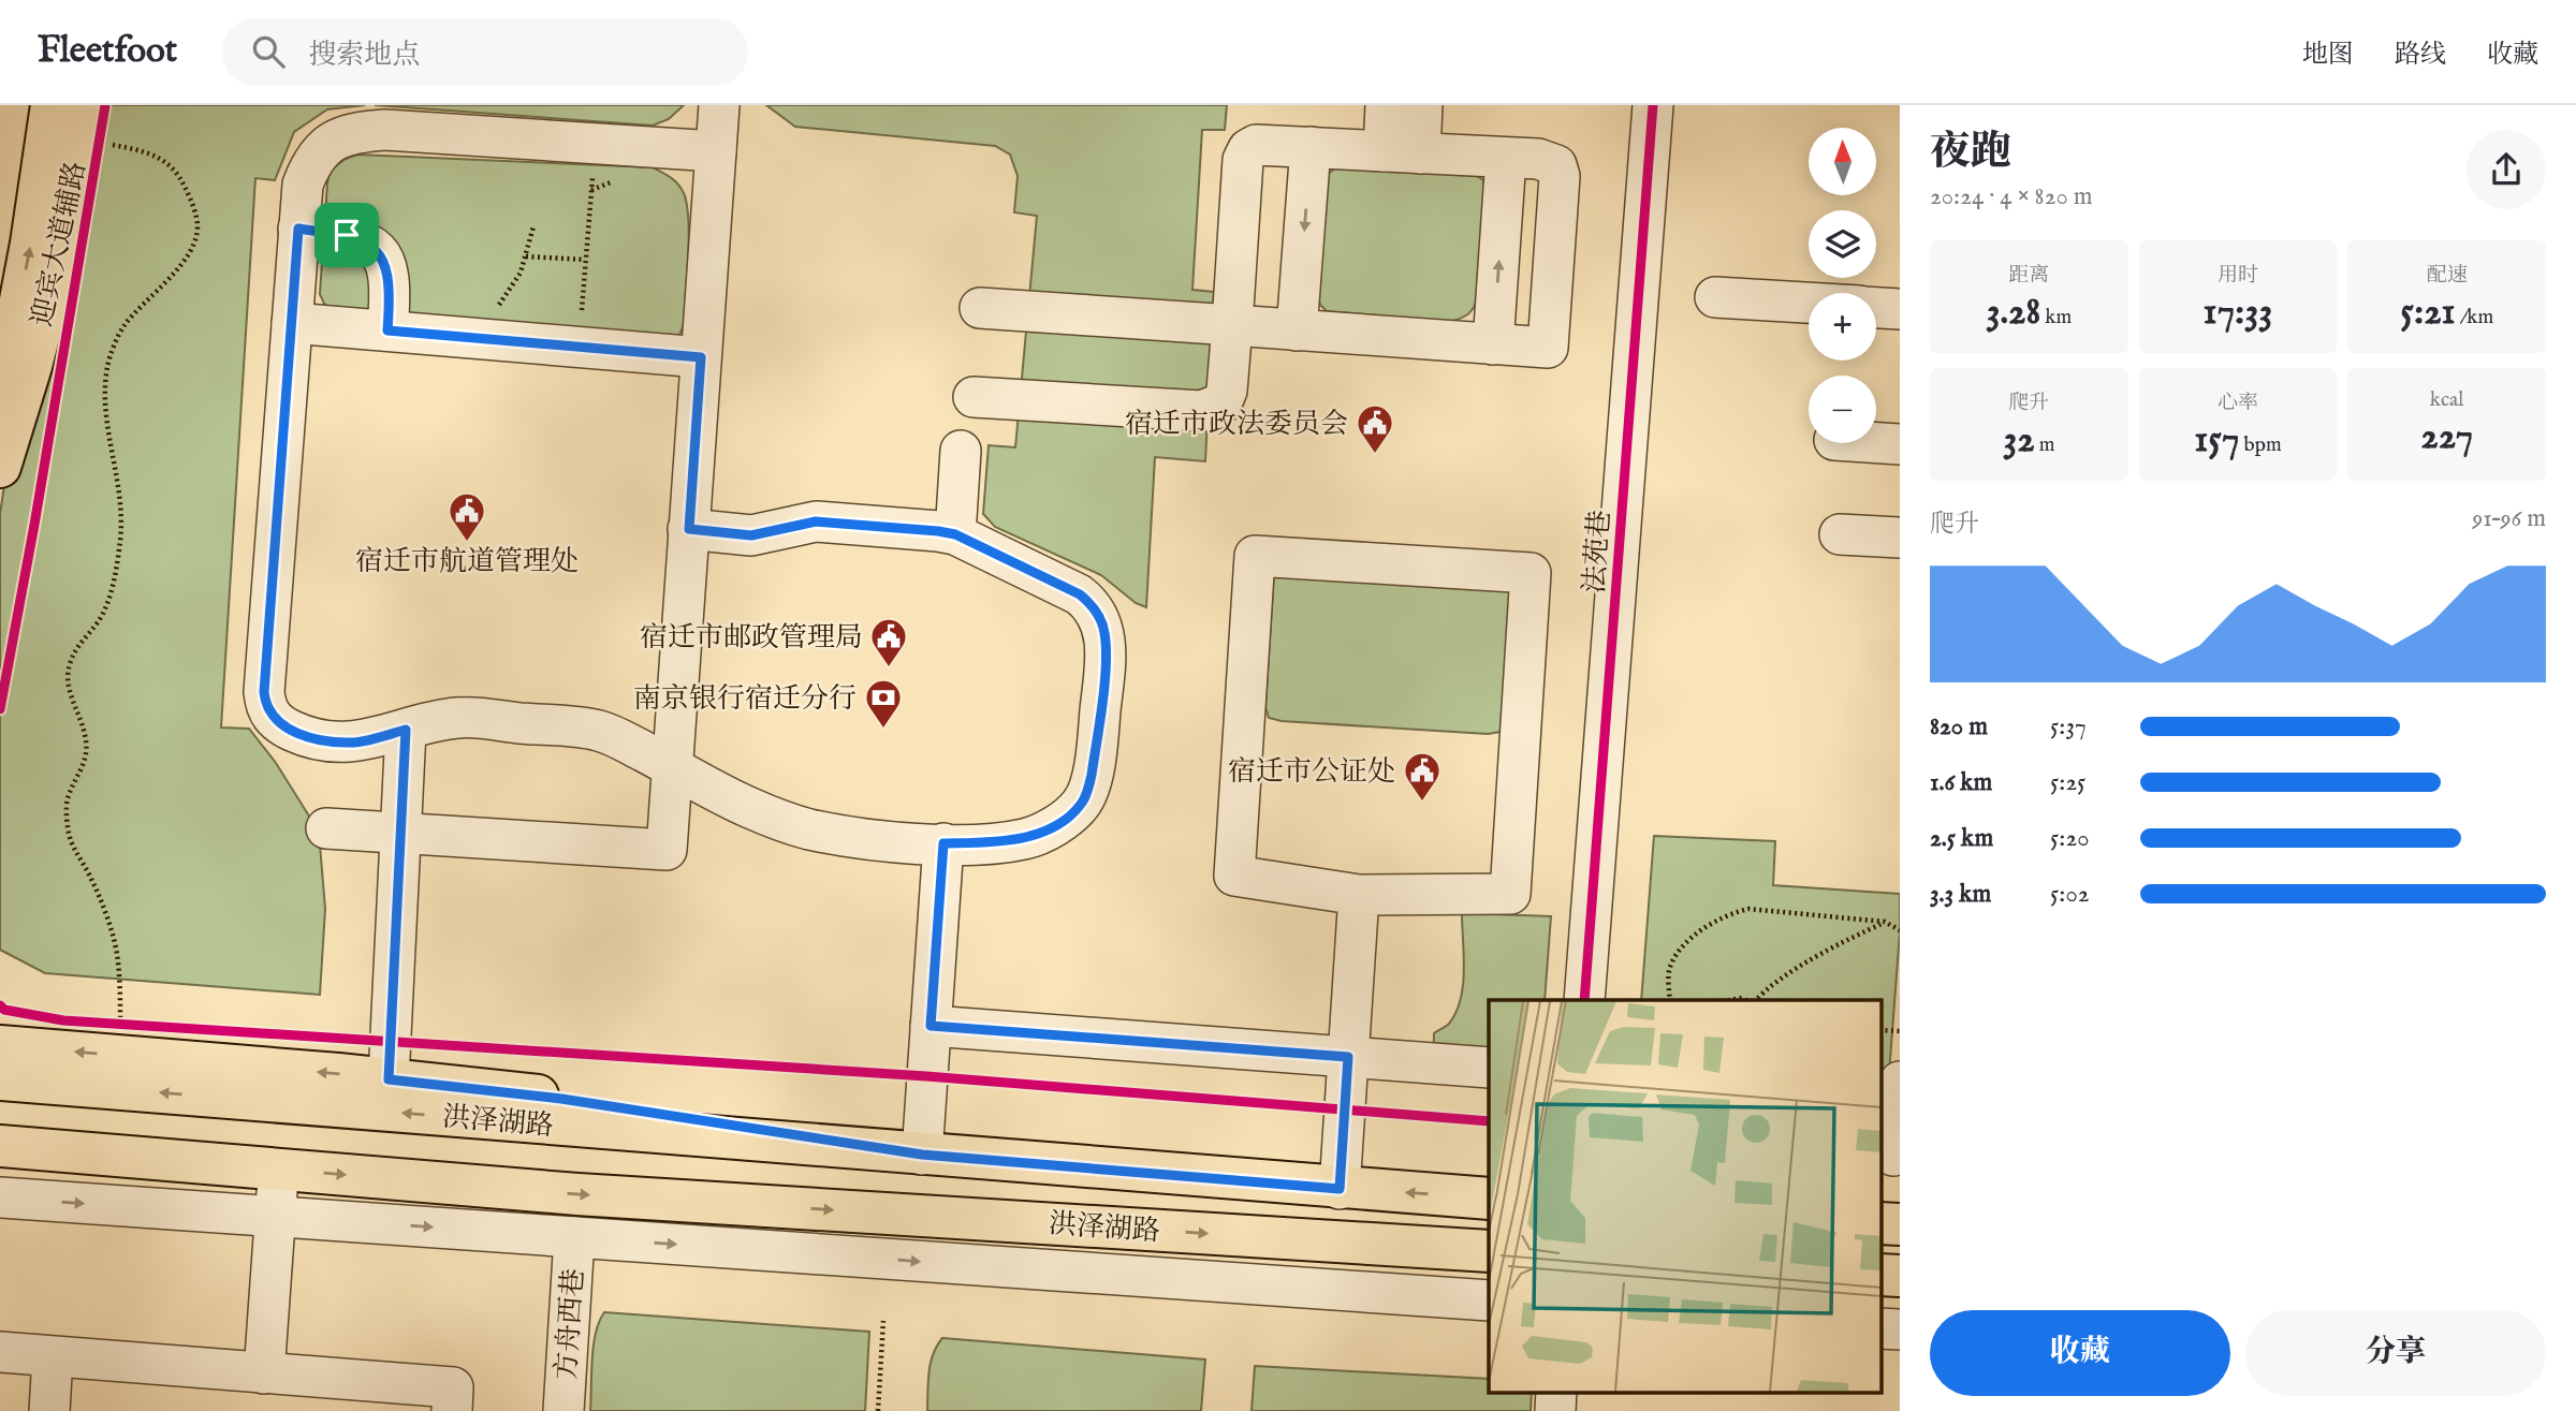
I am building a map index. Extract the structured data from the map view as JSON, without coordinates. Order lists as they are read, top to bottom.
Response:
{
  "streets": {
    "main road": ["迎宾大道辅路", "洪泽湖路"],
    "street": ["法苑巷", "方舟西巷"]
  },
  "places": {
    "public building": [
      "宿迁市政法委员会",
      "宿迁市航道管理处",
      "宿迁市邮政管理局",
      "宿迁市公证处"
    ],
    "bank": ["南京银行宿迁分行"]
  },
  "north": "top",
  "page": {
    "header": "Fleetfoot",
    "search": "搜索地点",
    "nav": ["地图", "路线", "收藏"],
    "heading": ["夜跑", "20:24 · 4 × 820 m"],
    "map_buttons": ["+", "−"],
    "stats": [
      ["距离", "3.28 km"],
      ["用时", "17:33"],
      ["配速", "5:21 /km"],
      ["爬升", "32 m"],
      ["心率", "157 bpm"],
      ["kcal", "227"]
    ],
    "chart": ["爬升", "91–96 m"],
    "list": [
      {
        "name": "820 m",
        "note": "5:37"
      },
      {
        "name": "1.6 km",
        "note": "5:25"
      },
      {
        "name": "2.5 km",
        "note": "5:20"
      },
      {
        "name": "3.3 km",
        "note": "5:02"
      }
    ],
    "buttons": ["收藏", "分享"]
  }
}
